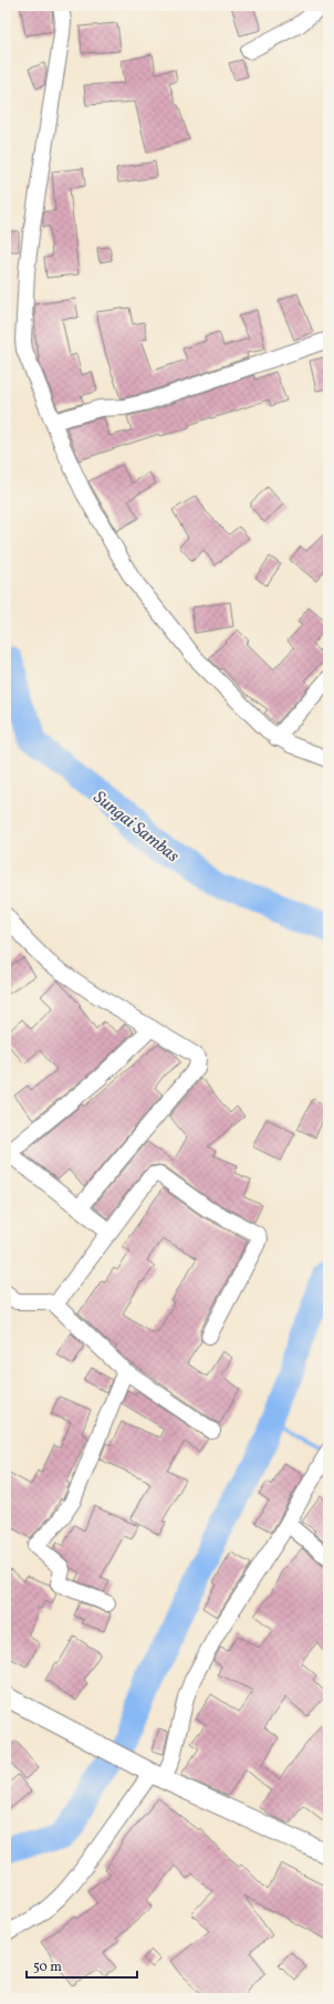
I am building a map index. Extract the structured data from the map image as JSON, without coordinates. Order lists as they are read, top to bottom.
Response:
{
  "water": ["Sungai Sambas"],
  "scale_bar": "50 m"
}
